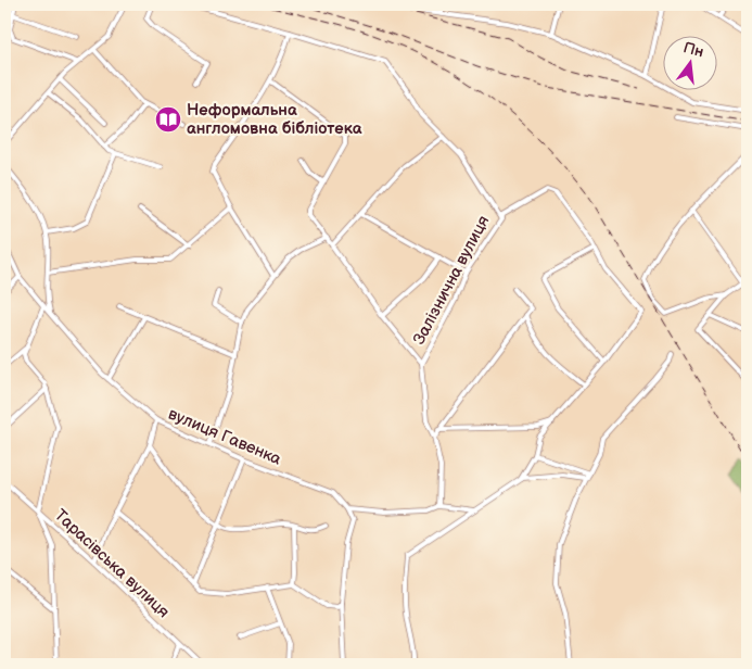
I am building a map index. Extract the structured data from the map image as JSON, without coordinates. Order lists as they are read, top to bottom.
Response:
{
  "streets": {
    "street": ["Залізнична вулиця", "вулиця Гавенка", "Тарасівська вулиця"]
  },
  "places": {
    "library": ["Неформальна англомовна бібліотека"]
  },
  "north": "top"
}
